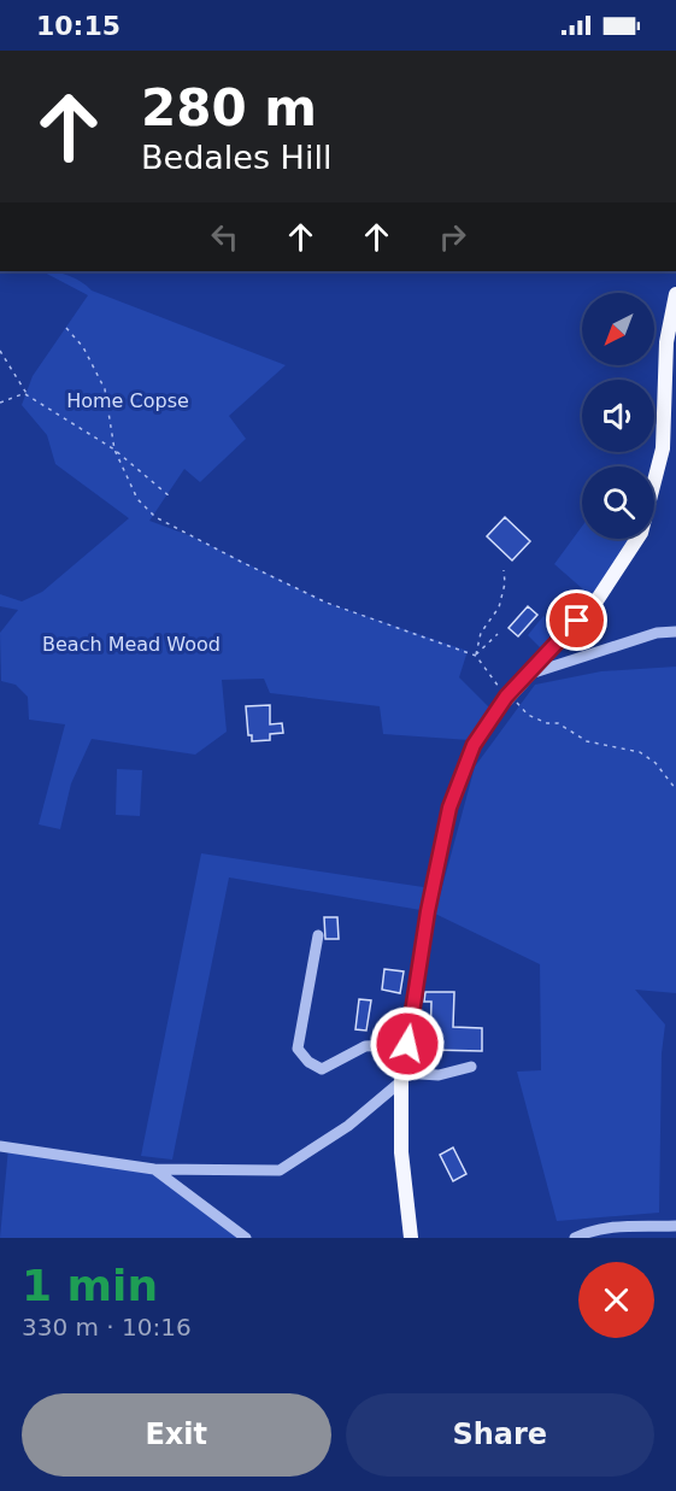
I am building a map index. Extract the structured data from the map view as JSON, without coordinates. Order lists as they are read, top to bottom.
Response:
{
  "parks": ["Home Copse", "Beach Mead Wood"],
  "north": "bottom left",
  "page": {
    "status": "10:15",
    "turn": ["280 m", "Bedales Hill"],
    "heading": ["1 min", "330 m · 10:16"],
    "buttons": ["Exit", "Share"]
  }
}
